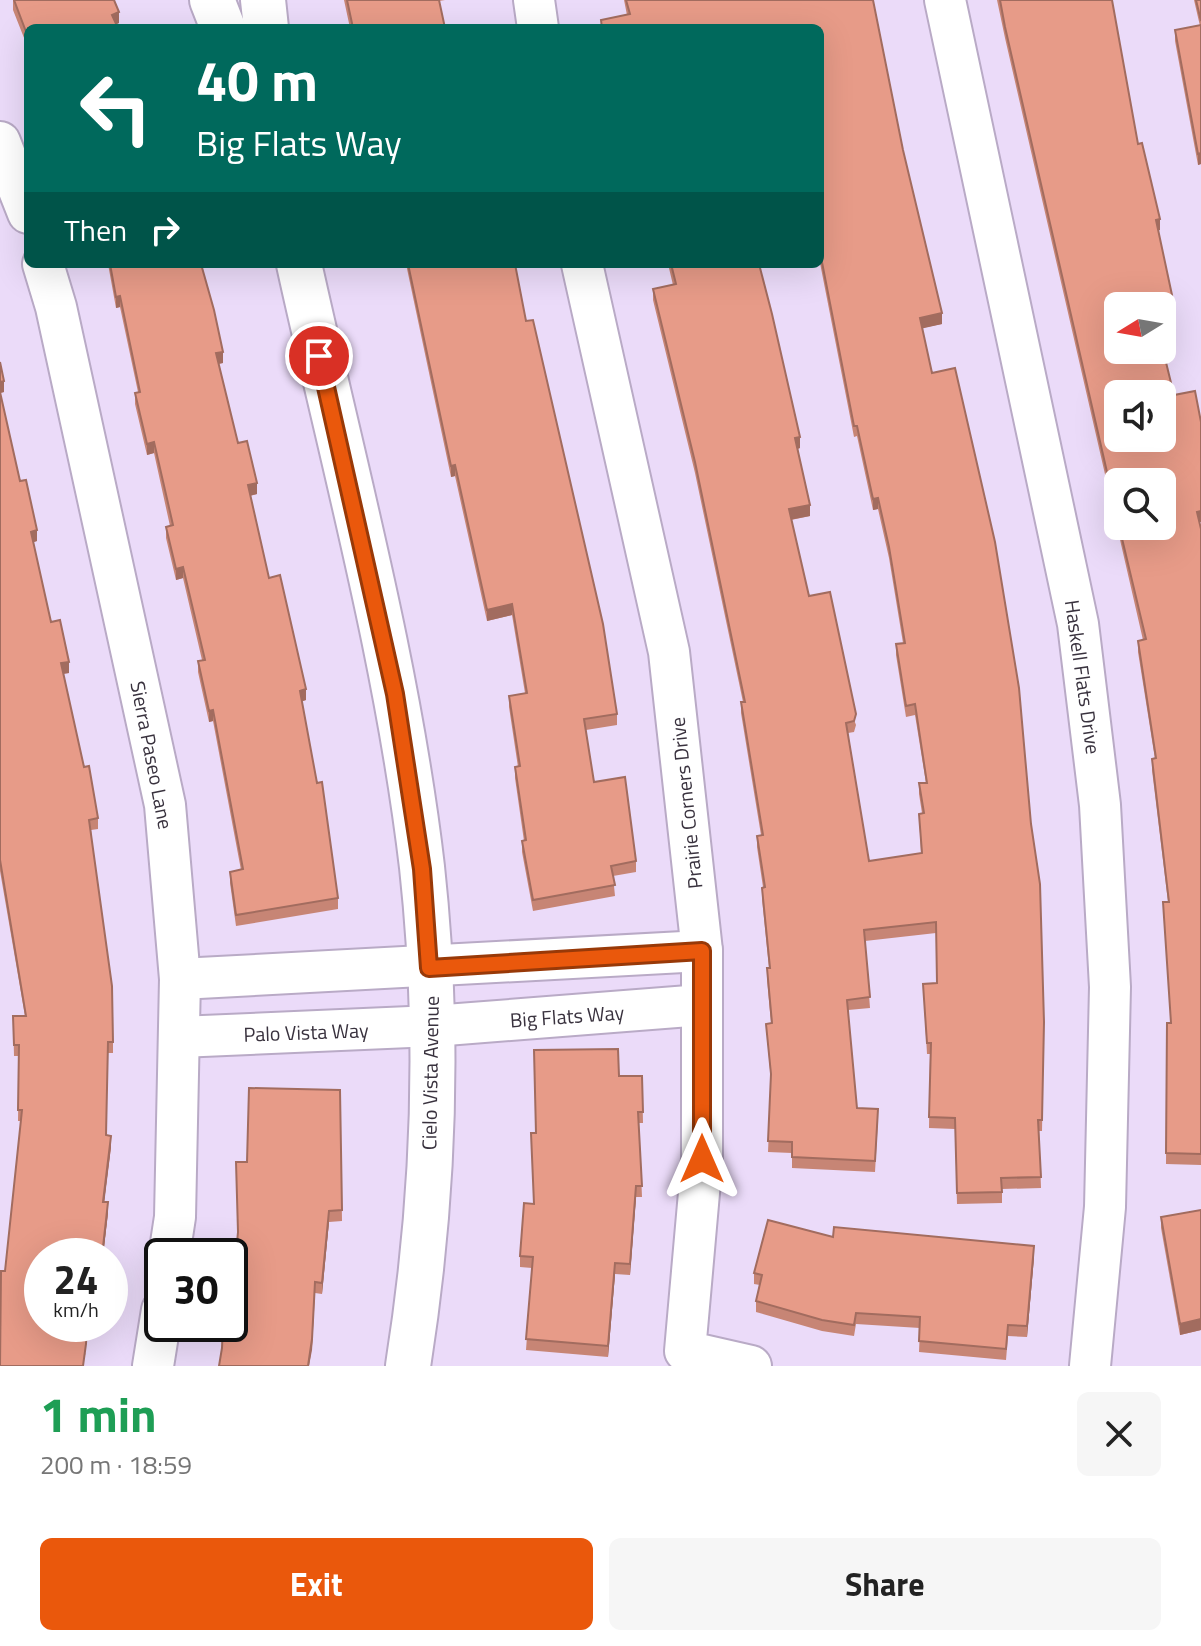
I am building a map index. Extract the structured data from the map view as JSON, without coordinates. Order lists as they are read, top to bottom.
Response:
{
  "streets": {
    "street": [
      "Haskell Flats Drive",
      "Sierra Paseo Lane",
      "Prairie Corners Drive",
      "Big Flats Way",
      "Palo Vista Way",
      "Cielo Vista Avenue"
    ]
  },
  "crossings": [
    ["Sierra Paseo Lane", "Palo Vista Way"],
    ["Prairie Corners Drive", "Big Flats Way"],
    ["Big Flats Way", "Palo Vista Way"],
    ["Big Flats Way", "Cielo Vista Avenue"],
    ["Palo Vista Way", "Cielo Vista Avenue"]
  ],
  "north": "left",
  "page": {
    "turn": ["40 m", "Big Flats Way"],
    "then": "Then",
    "speed": "24 km/h",
    "limit": "30",
    "heading": ["1 min", "200 m · 18:59"],
    "buttons": ["Exit", "Share"]
  }
}
